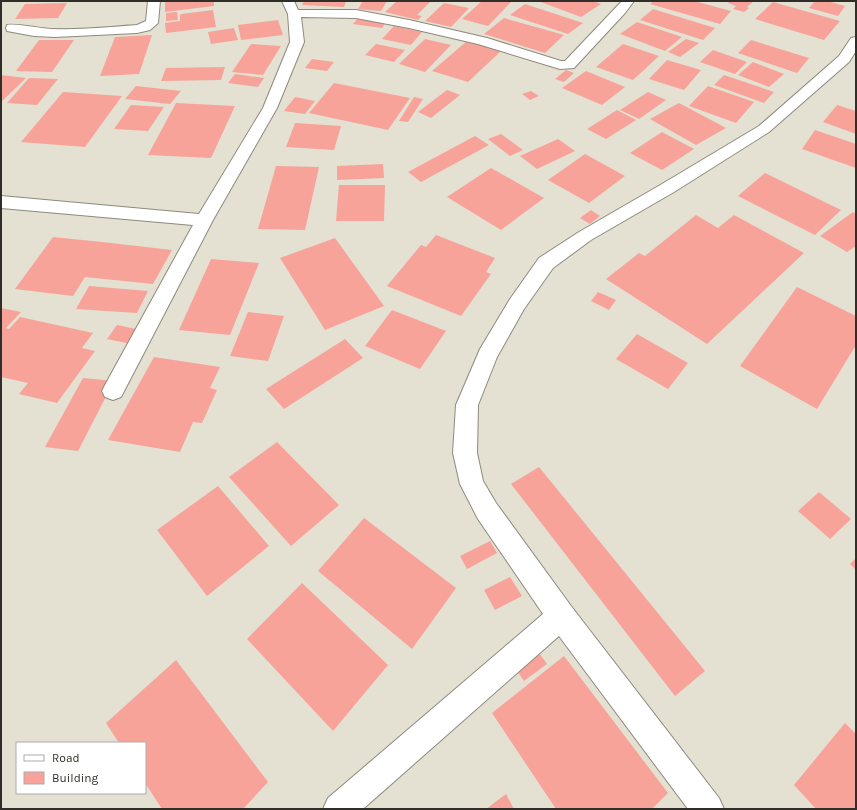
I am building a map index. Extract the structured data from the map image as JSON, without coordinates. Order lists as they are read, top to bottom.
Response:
{
  "legend": ["Road", "Building"]
}
